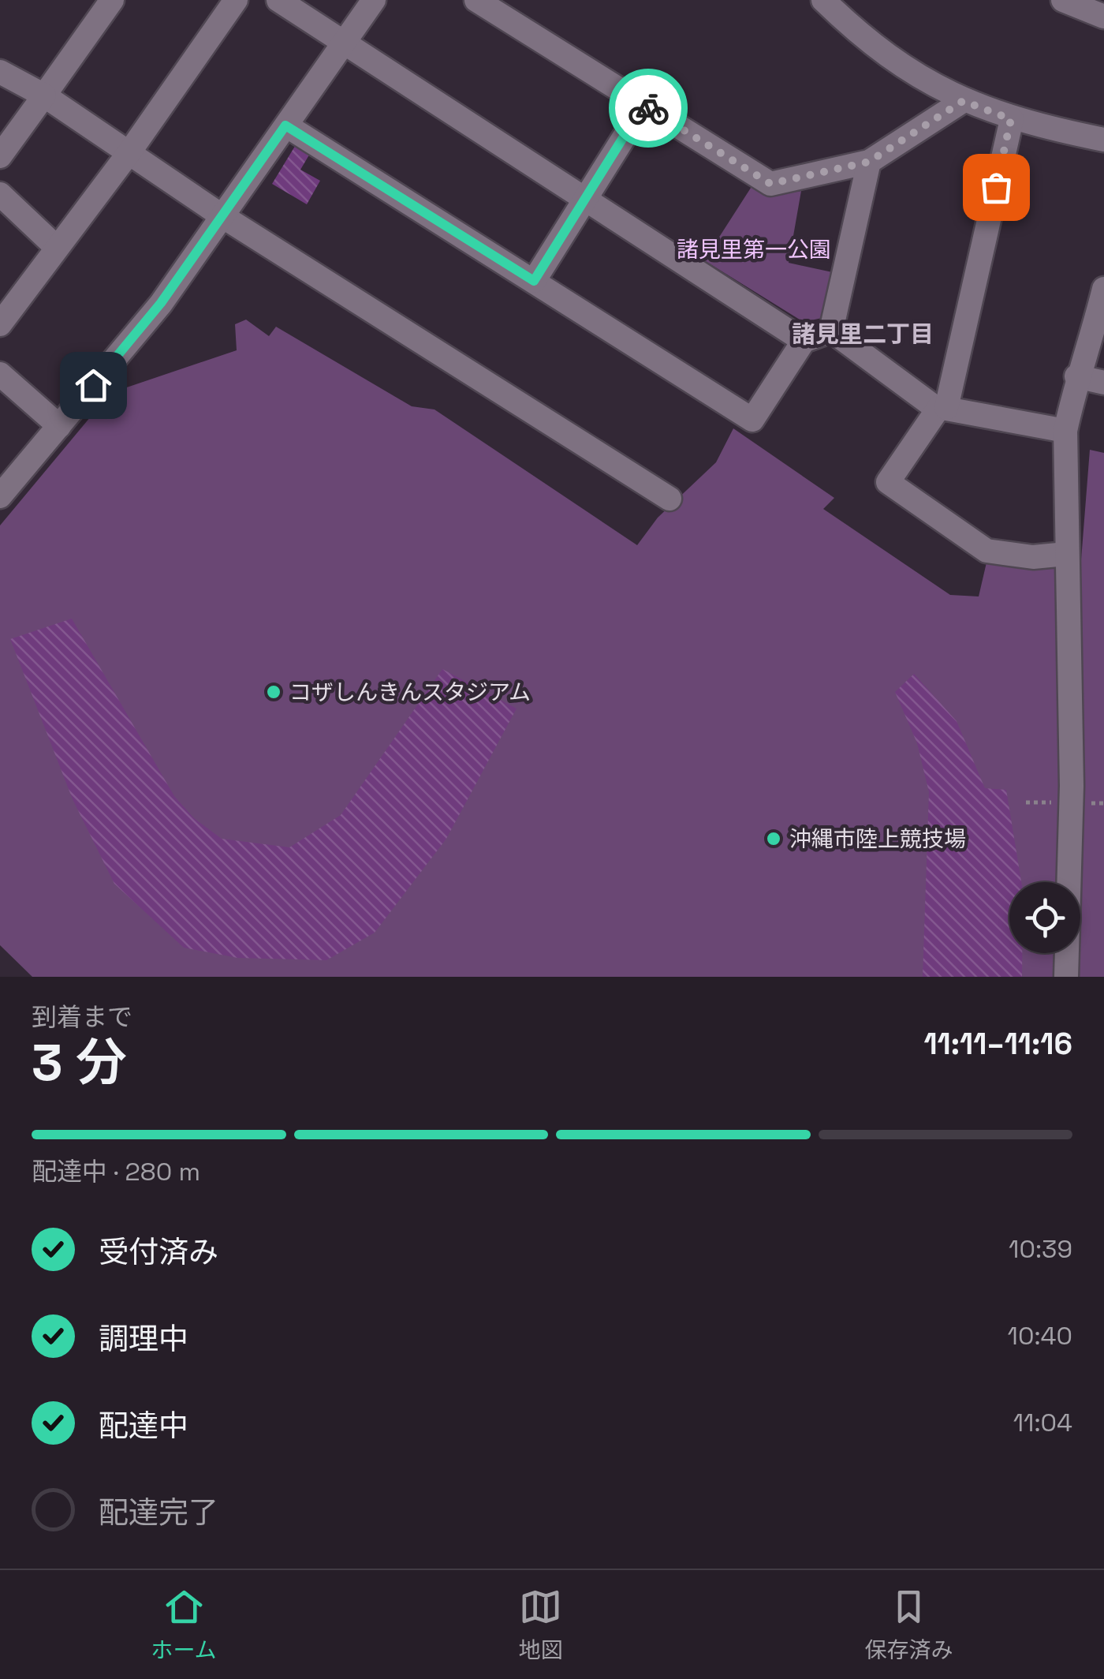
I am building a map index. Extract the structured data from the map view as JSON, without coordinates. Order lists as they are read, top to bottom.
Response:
{
  "districts": ["諸見里二丁目"],
  "parks": ["諸見里第一公園"],
  "places": ["コザしんきんスタジアム", "沖縄市陸上競技場"],
  "page": {
    "heading": ["3 分", "到着まで", "11:11–11:16"],
    "bar": "配達中 · 280 m",
    "list": [
      ["受付済み", "10:39"],
      ["調理中", "10:40"],
      ["配達中", "11:04"],
      "配達完了"
    ],
    "tabs": ["ホーム", "地図", "保存済み"]
  }
}
